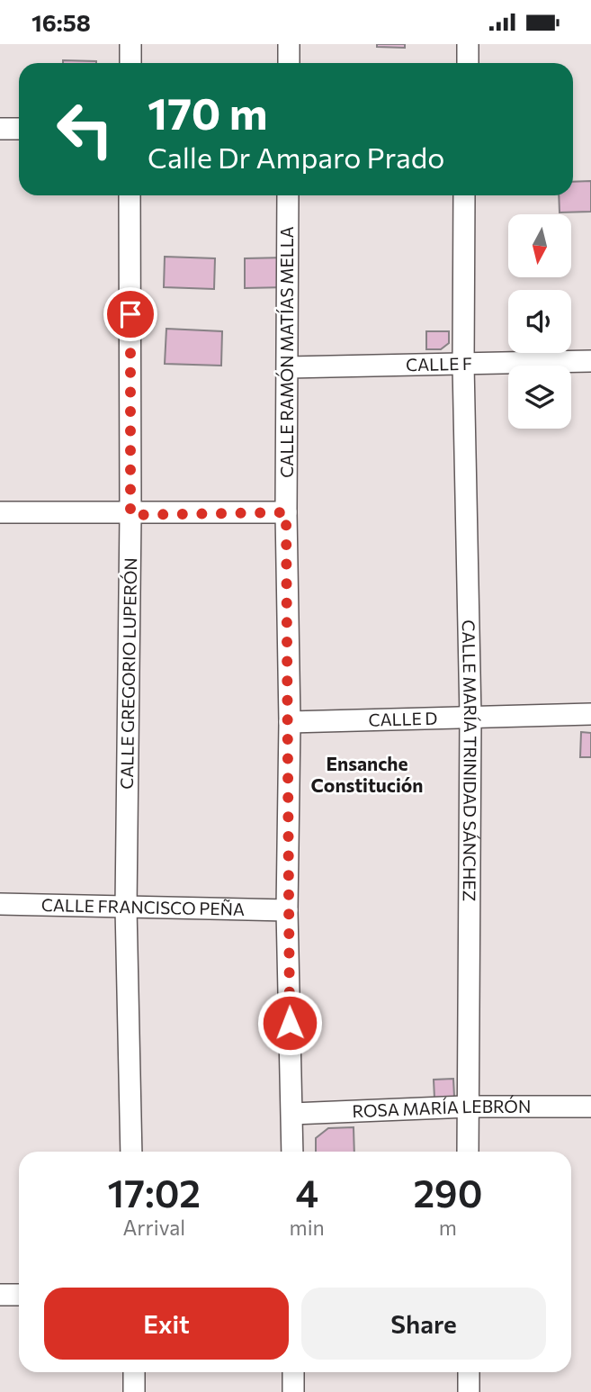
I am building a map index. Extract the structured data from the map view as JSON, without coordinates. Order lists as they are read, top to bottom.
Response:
{
  "streets": {
    "street": [
      "CALLE RAMÓN MATÍAS MELLA",
      "CALLE F",
      "CALLE GREGORIO LUPERÓN",
      "CALLE D",
      "CALLE MARÍA TRINIDAD SÁNCHEZ",
      "CALLE FRANCISCO PEÑA",
      "ROSA MARÍA LEBRÓN"
    ]
  },
  "crossings": [
    ["CALLE RAMÓN MATÍAS MELLA", "CALLE F"],
    ["CALLE RAMÓN MATÍAS MELLA", "CALLE D"],
    ["CALLE RAMÓN MATÍAS MELLA", "CALLE FRANCISCO PEÑA"],
    ["CALLE RAMÓN MATÍAS MELLA", "ROSA MARÍA LEBRÓN"],
    ["CALLE F", "CALLE MARÍA TRINIDAD SÁNCHEZ"],
    ["CALLE GREGORIO LUPERÓN", "CALLE FRANCISCO PEÑA"],
    ["CALLE D", "CALLE MARÍA TRINIDAD SÁNCHEZ"],
    ["CALLE MARÍA TRINIDAD SÁNCHEZ", "ROSA MARÍA LEBRÓN"]
  ],
  "districts": ["Ensanche Constitución"],
  "north": "bottom",
  "page": {
    "status": "16:58",
    "turn": ["170 m", "Calle Dr Amparo Prado"],
    "eta": [
      "17:02",
      "Arrival",
      "4",
      "min",
      "290",
      "m"
    ],
    "buttons": ["Exit", "Share"]
  }
}
